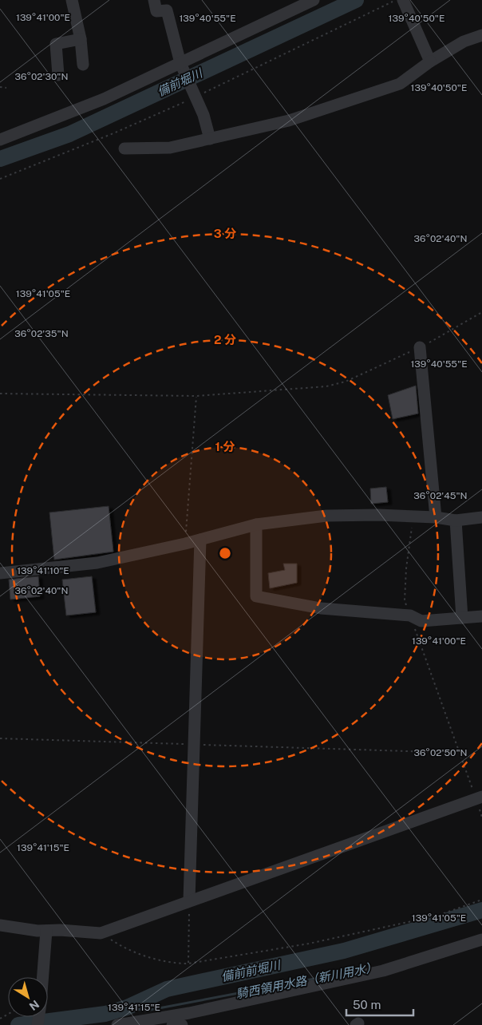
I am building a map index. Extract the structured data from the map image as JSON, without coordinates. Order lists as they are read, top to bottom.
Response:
{
  "water": ["備前堀川", "備前前堀川", "騎西領用水路（新川用水）"],
  "scale_bar": "50 m",
  "north": "bottom right",
  "coordinates": [
    "139°41'00\"E",
    "139°40'55\"E",
    "139°40'50\"E",
    "36°02'30\"N",
    "36°02'40\"N",
    "139°41'05\"E",
    "36°02'35\"N",
    "36°02'45\"N",
    "139°41'10\"E",
    "36°02'50\"N",
    "139°41'15\"E"
  ],
  "rings": ["3 分", "2 分", "1 分"]
}
